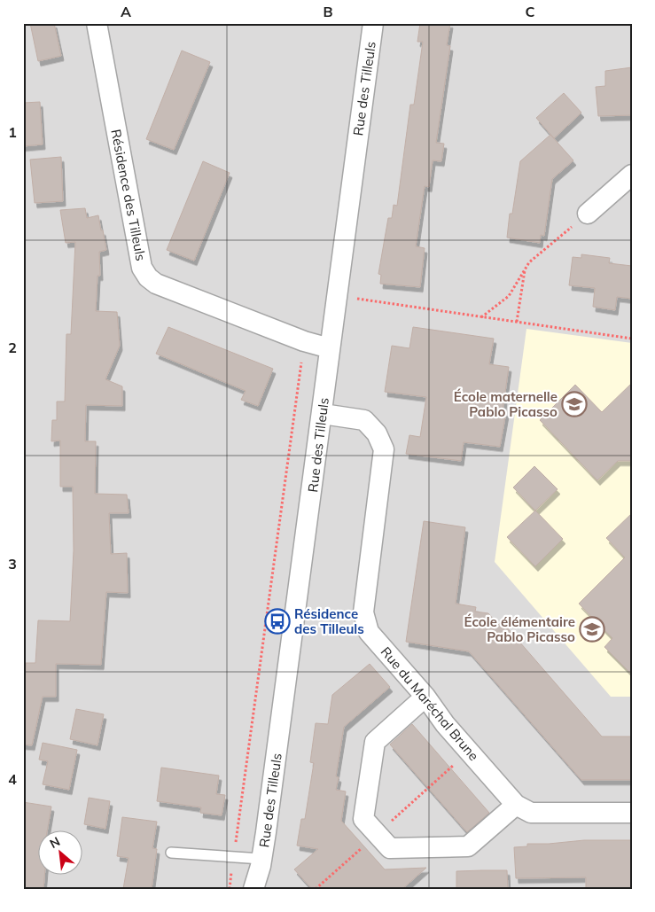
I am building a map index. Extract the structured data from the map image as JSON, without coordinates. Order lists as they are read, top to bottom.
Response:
{
  "streets": {
    "street": ["Rue des Tilleuls", "Résidence des Tilleuls", "Rue du Maréchal Brune"]
  },
  "crossings": [
    ["Rue des Tilleuls", "Résidence des Tilleuls"],
    ["Rue des Tilleuls", "Rue du Maréchal Brune"]
  ],
  "places": {
    "school or university": ["École maternelle Pablo Picasso", "École élémentaire Pablo Picasso"],
    "bus stop": ["Résidence des Tilleuls"]
  },
  "north": "top left",
  "grid": {
    "columns": ["A", "B", "C"],
    "rows": [
      "1",
      "2",
      "3",
      "4"
    ]
  }
}
